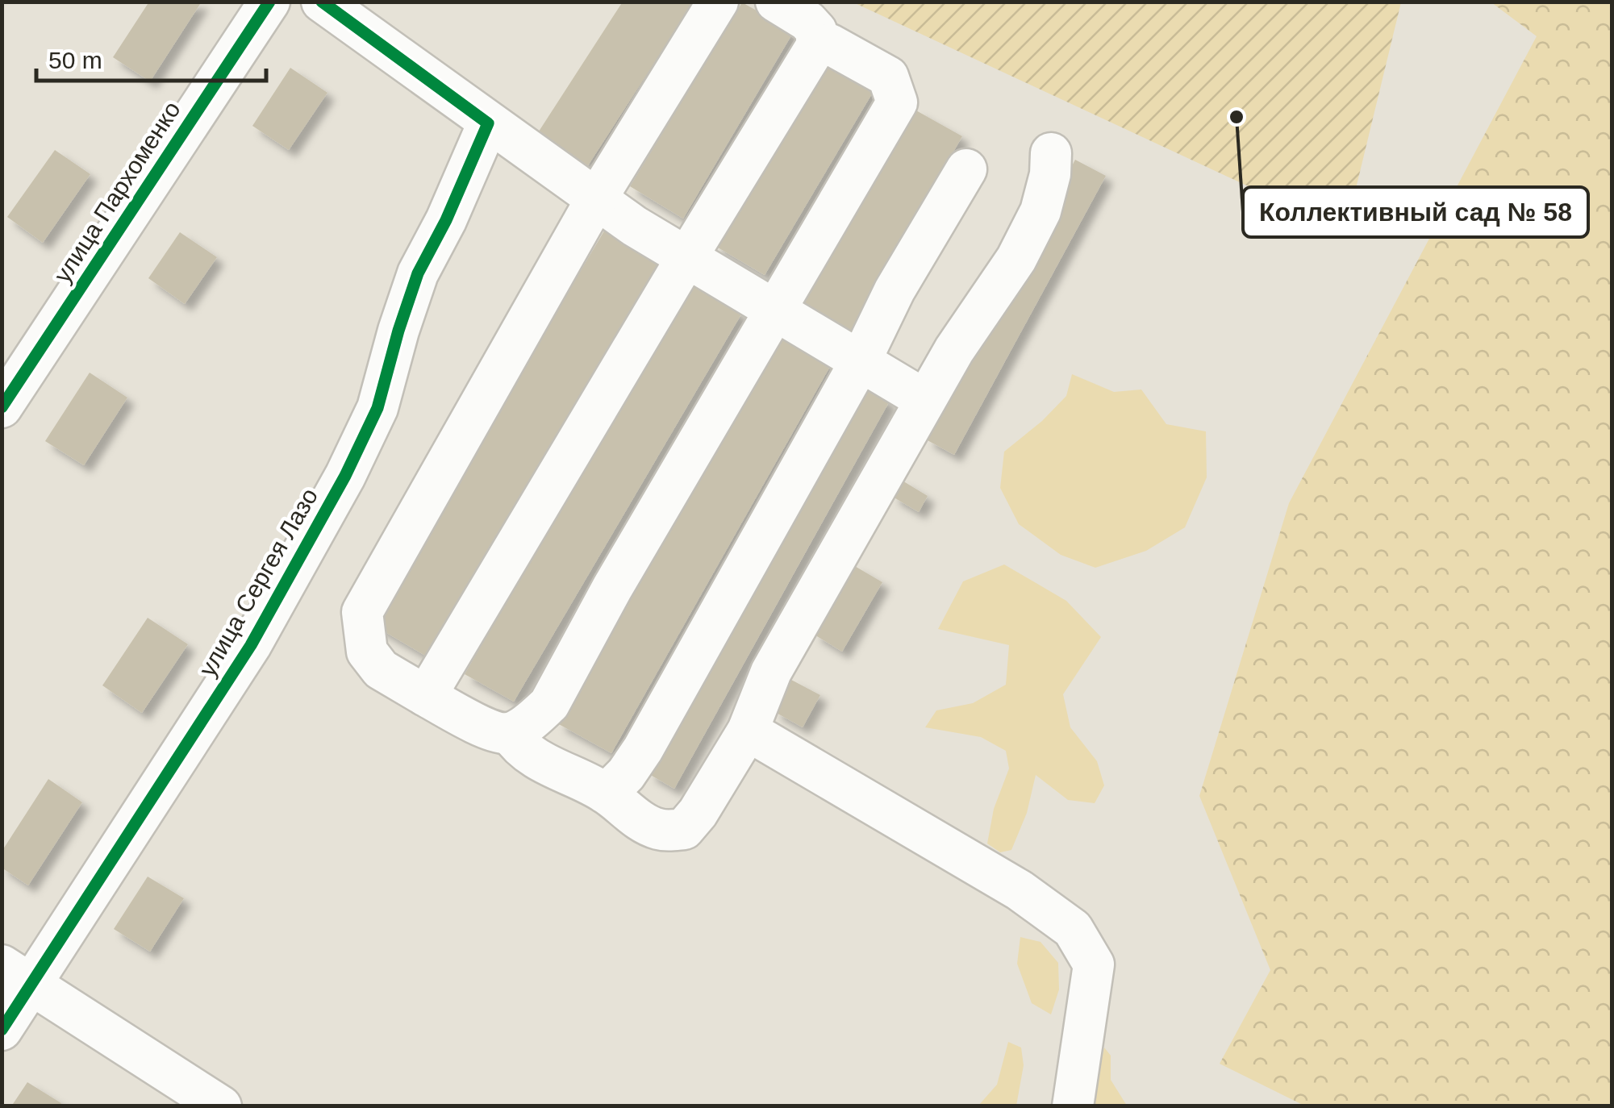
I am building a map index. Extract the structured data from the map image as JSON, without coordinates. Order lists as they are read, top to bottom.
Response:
{
  "streets": {
    "street": ["улица Пархоменко", "улица Сергея Лазо"]
  },
  "places": ["Коллективный сад № 58"],
  "scale_bar": "50 m"
}
